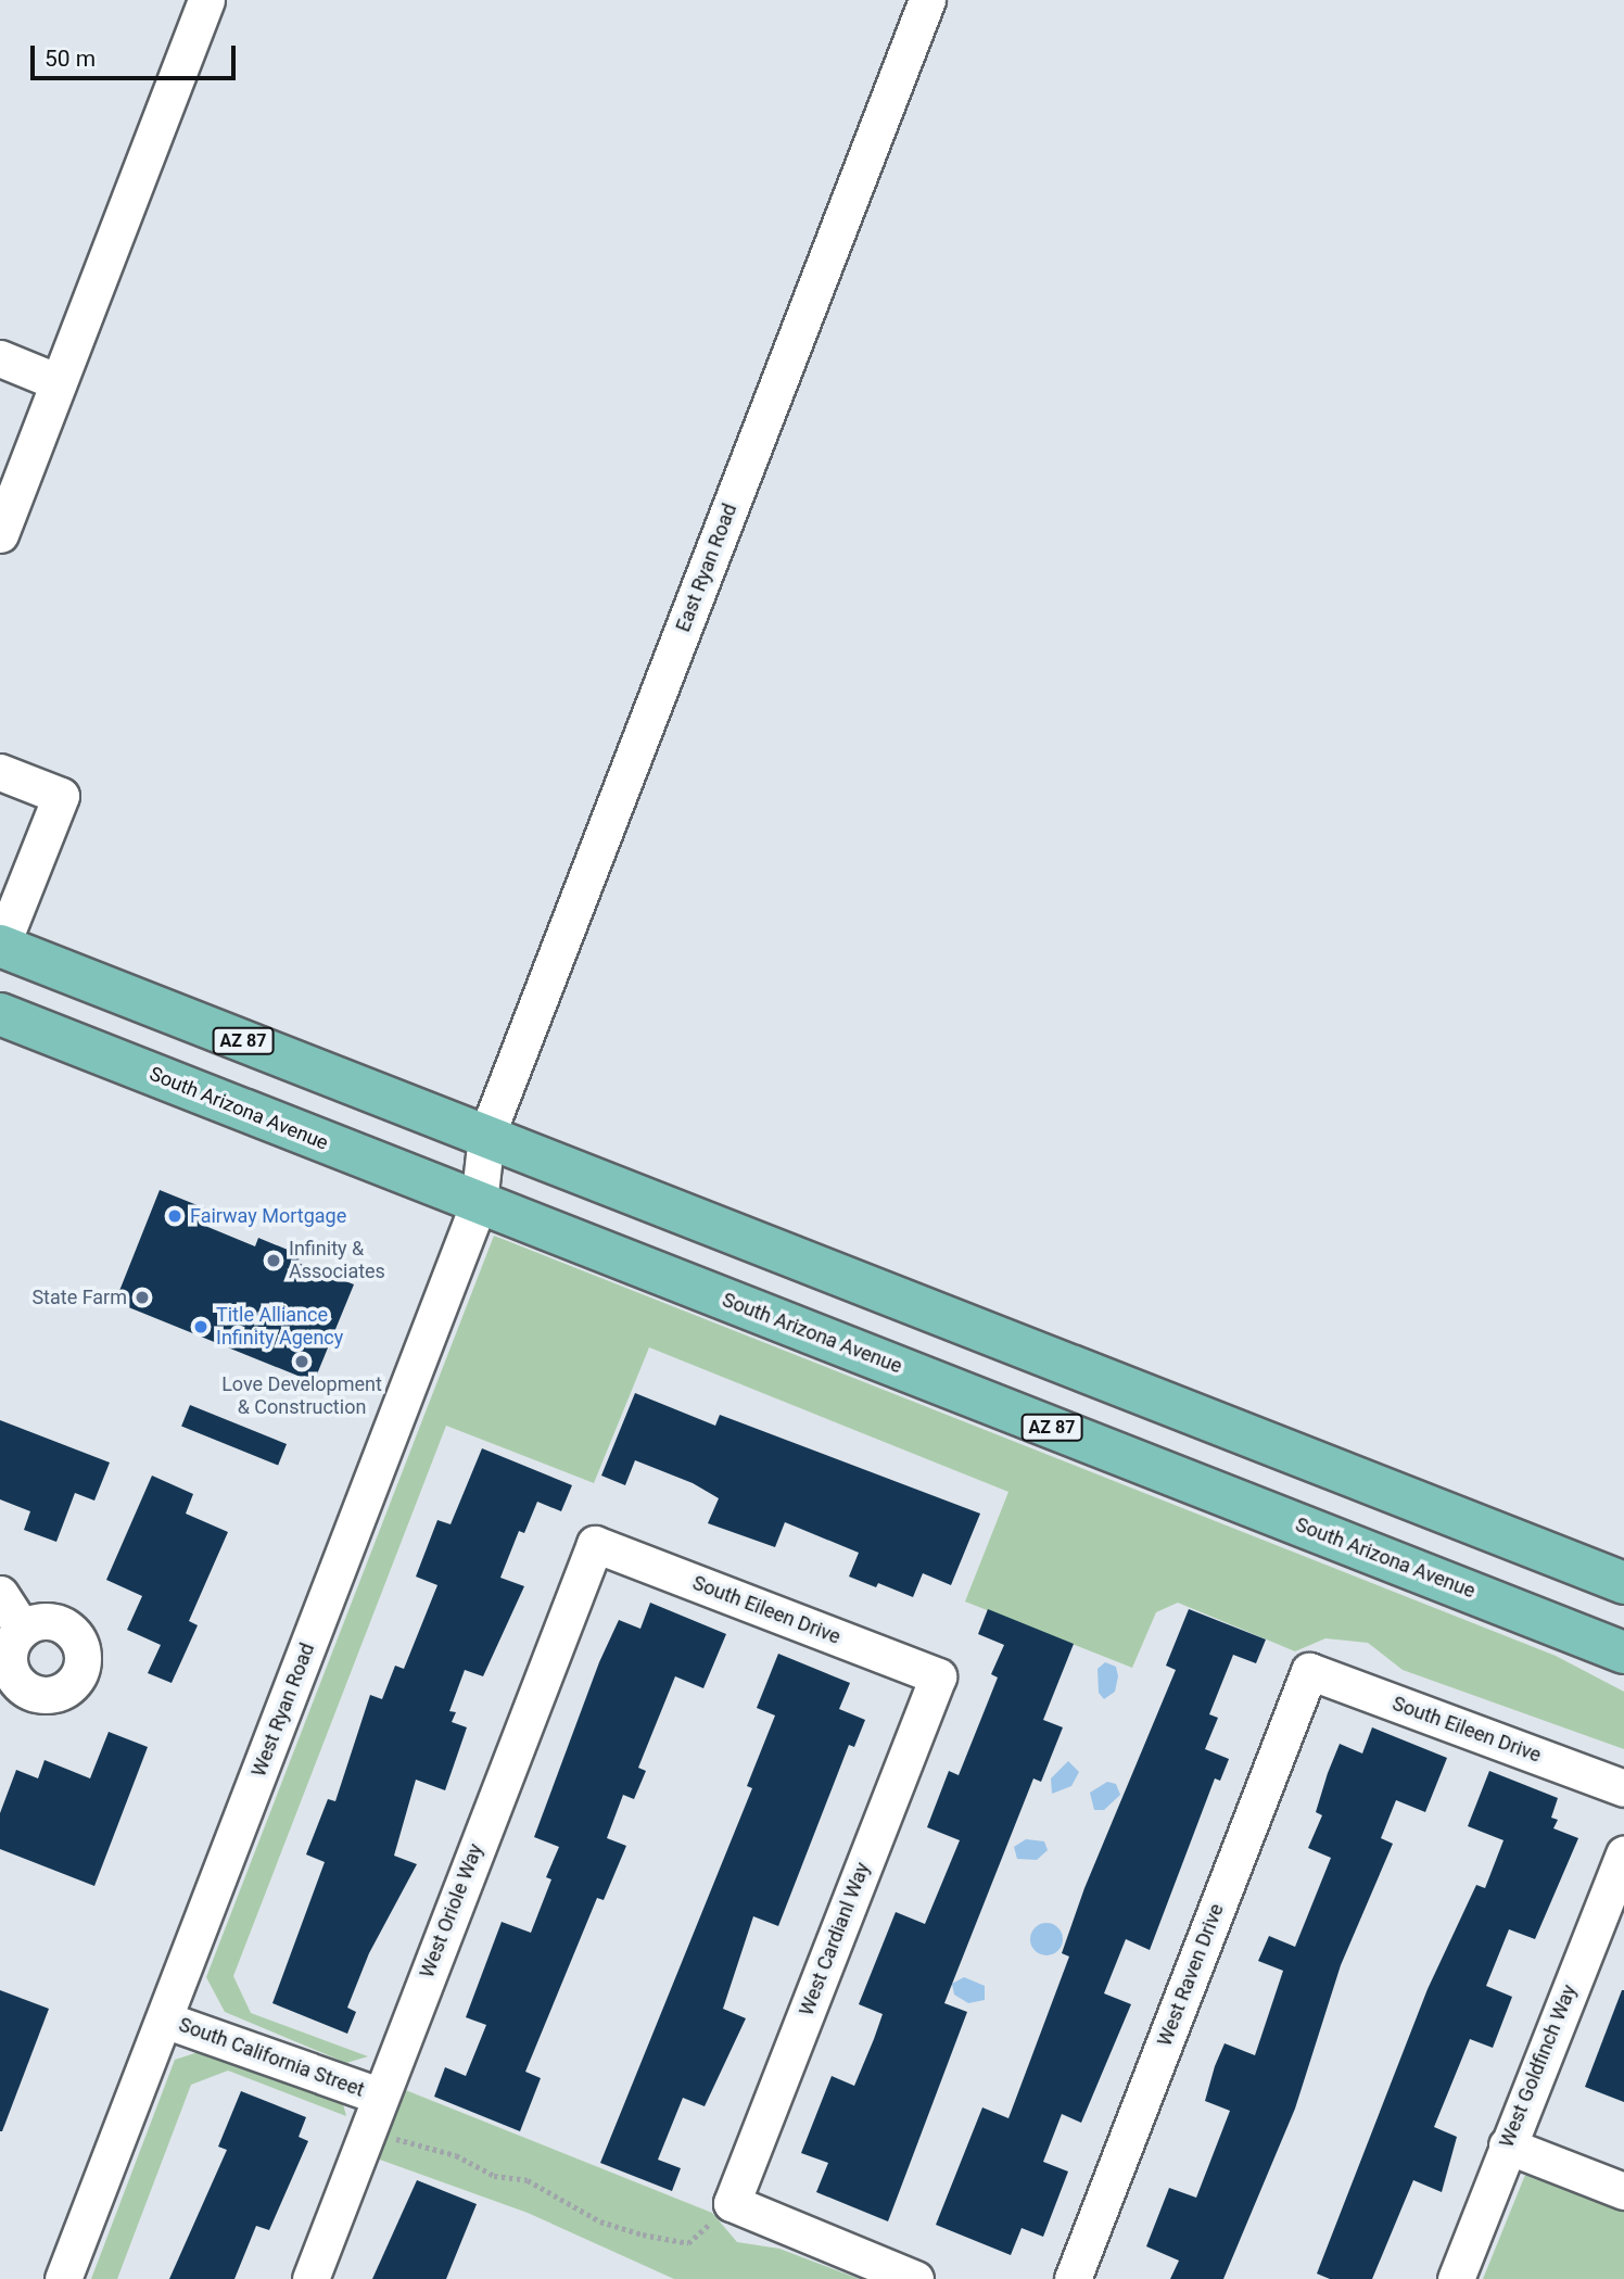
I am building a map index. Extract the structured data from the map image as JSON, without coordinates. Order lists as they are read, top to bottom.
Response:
{
  "streets": {
    "main road": ["AZ 87", "South Arizona Avenue"],
    "street": [
      "East Ryan Road",
      "South Eileen Drive",
      "West Ryan Road",
      "West Oriole Way",
      "West Cardianl Way",
      "West Raven Drive",
      "South California Street",
      "West Goldfinch Way"
    ]
  },
  "crossings": [
    ["East Ryan Road", "AZ 87"],
    ["East Ryan Road", "West Ryan Road"],
    ["AZ 87", "West Ryan Road"],
    ["South Arizona Avenue", "West Ryan Road"],
    ["South Eileen Drive", "West Oriole Way"],
    ["South Eileen Drive", "West Cardianl Way"],
    ["South Eileen Drive", "West Raven Drive"],
    ["West Ryan Road", "South California Street"],
    ["West Oriole Way", "South California Street"]
  ],
  "places": [
    "Fairway Mortgage",
    "Infinity & Associates",
    "State Farm",
    "Title Alliance Infinity Agency",
    "Love Development & Construction"
  ],
  "scale_bar": "50 m"
}
